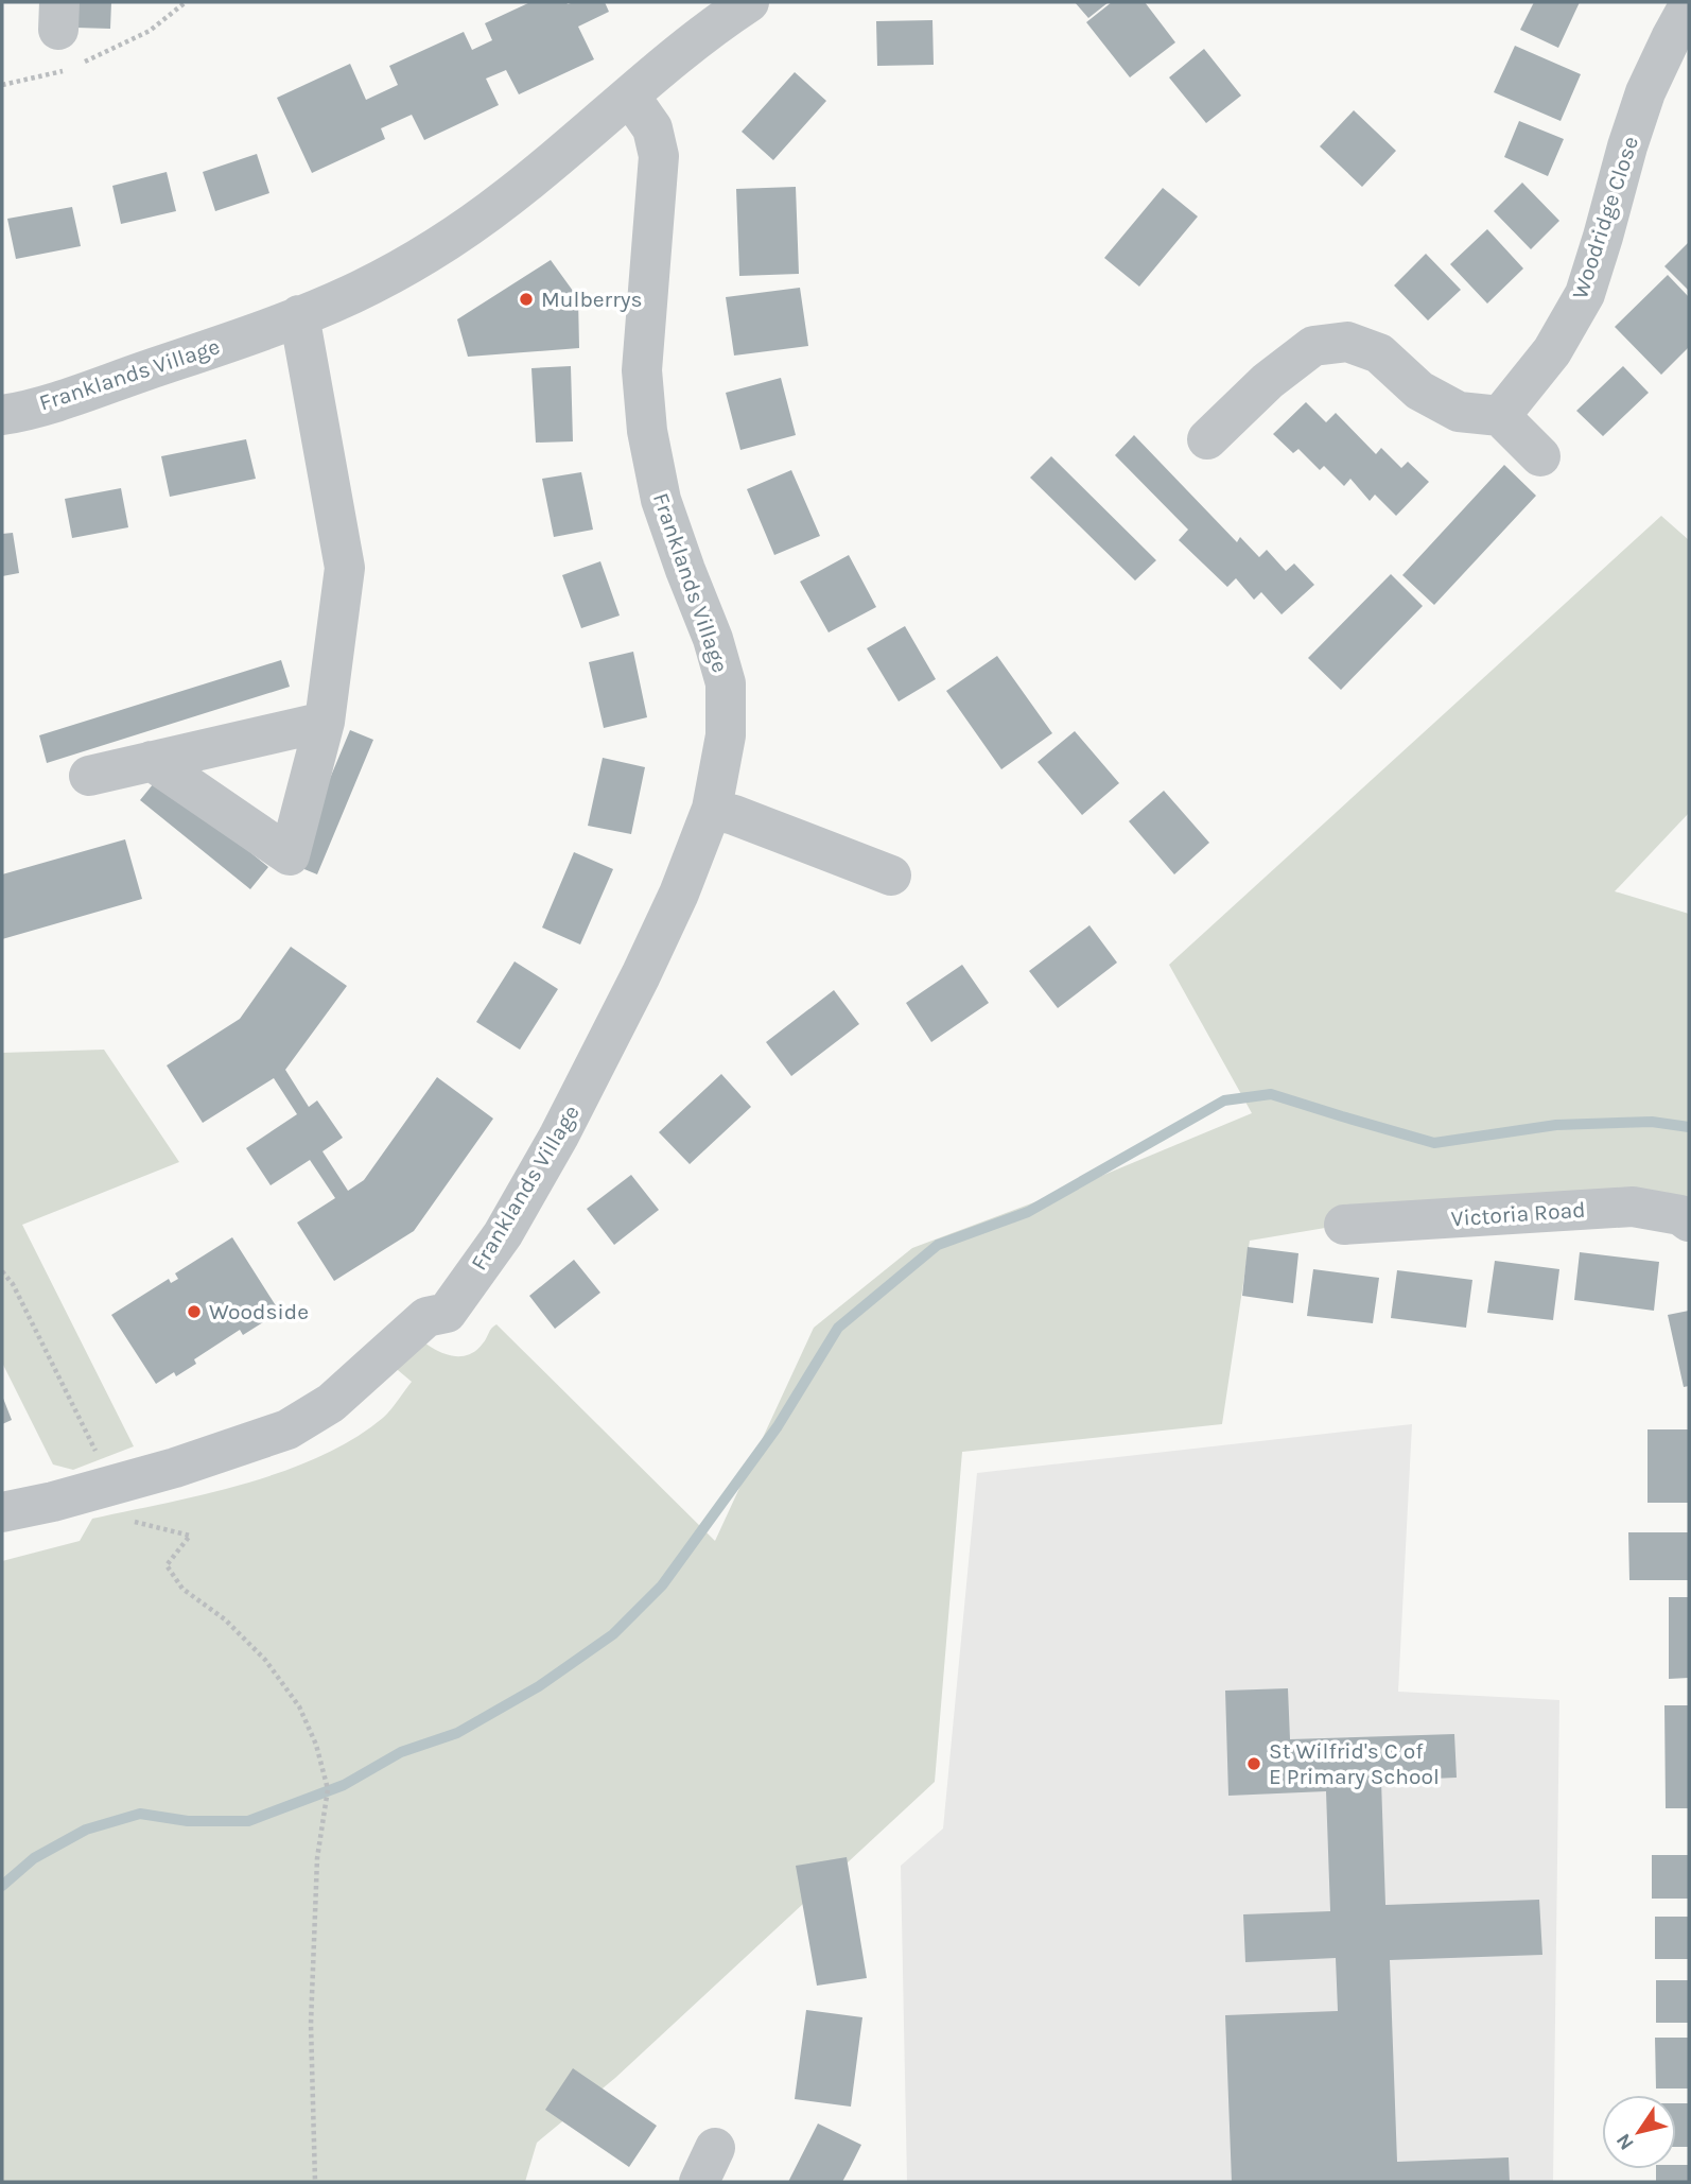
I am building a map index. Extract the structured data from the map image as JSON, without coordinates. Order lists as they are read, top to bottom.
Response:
{
  "streets": {
    "street": ["Woodridge Close", "Franklands Village", "Victoria Road"]
  },
  "places": ["Mulberrys", "Woodside", "St Wilfrid's C of E Primary School"],
  "north": "bottom left"
}
